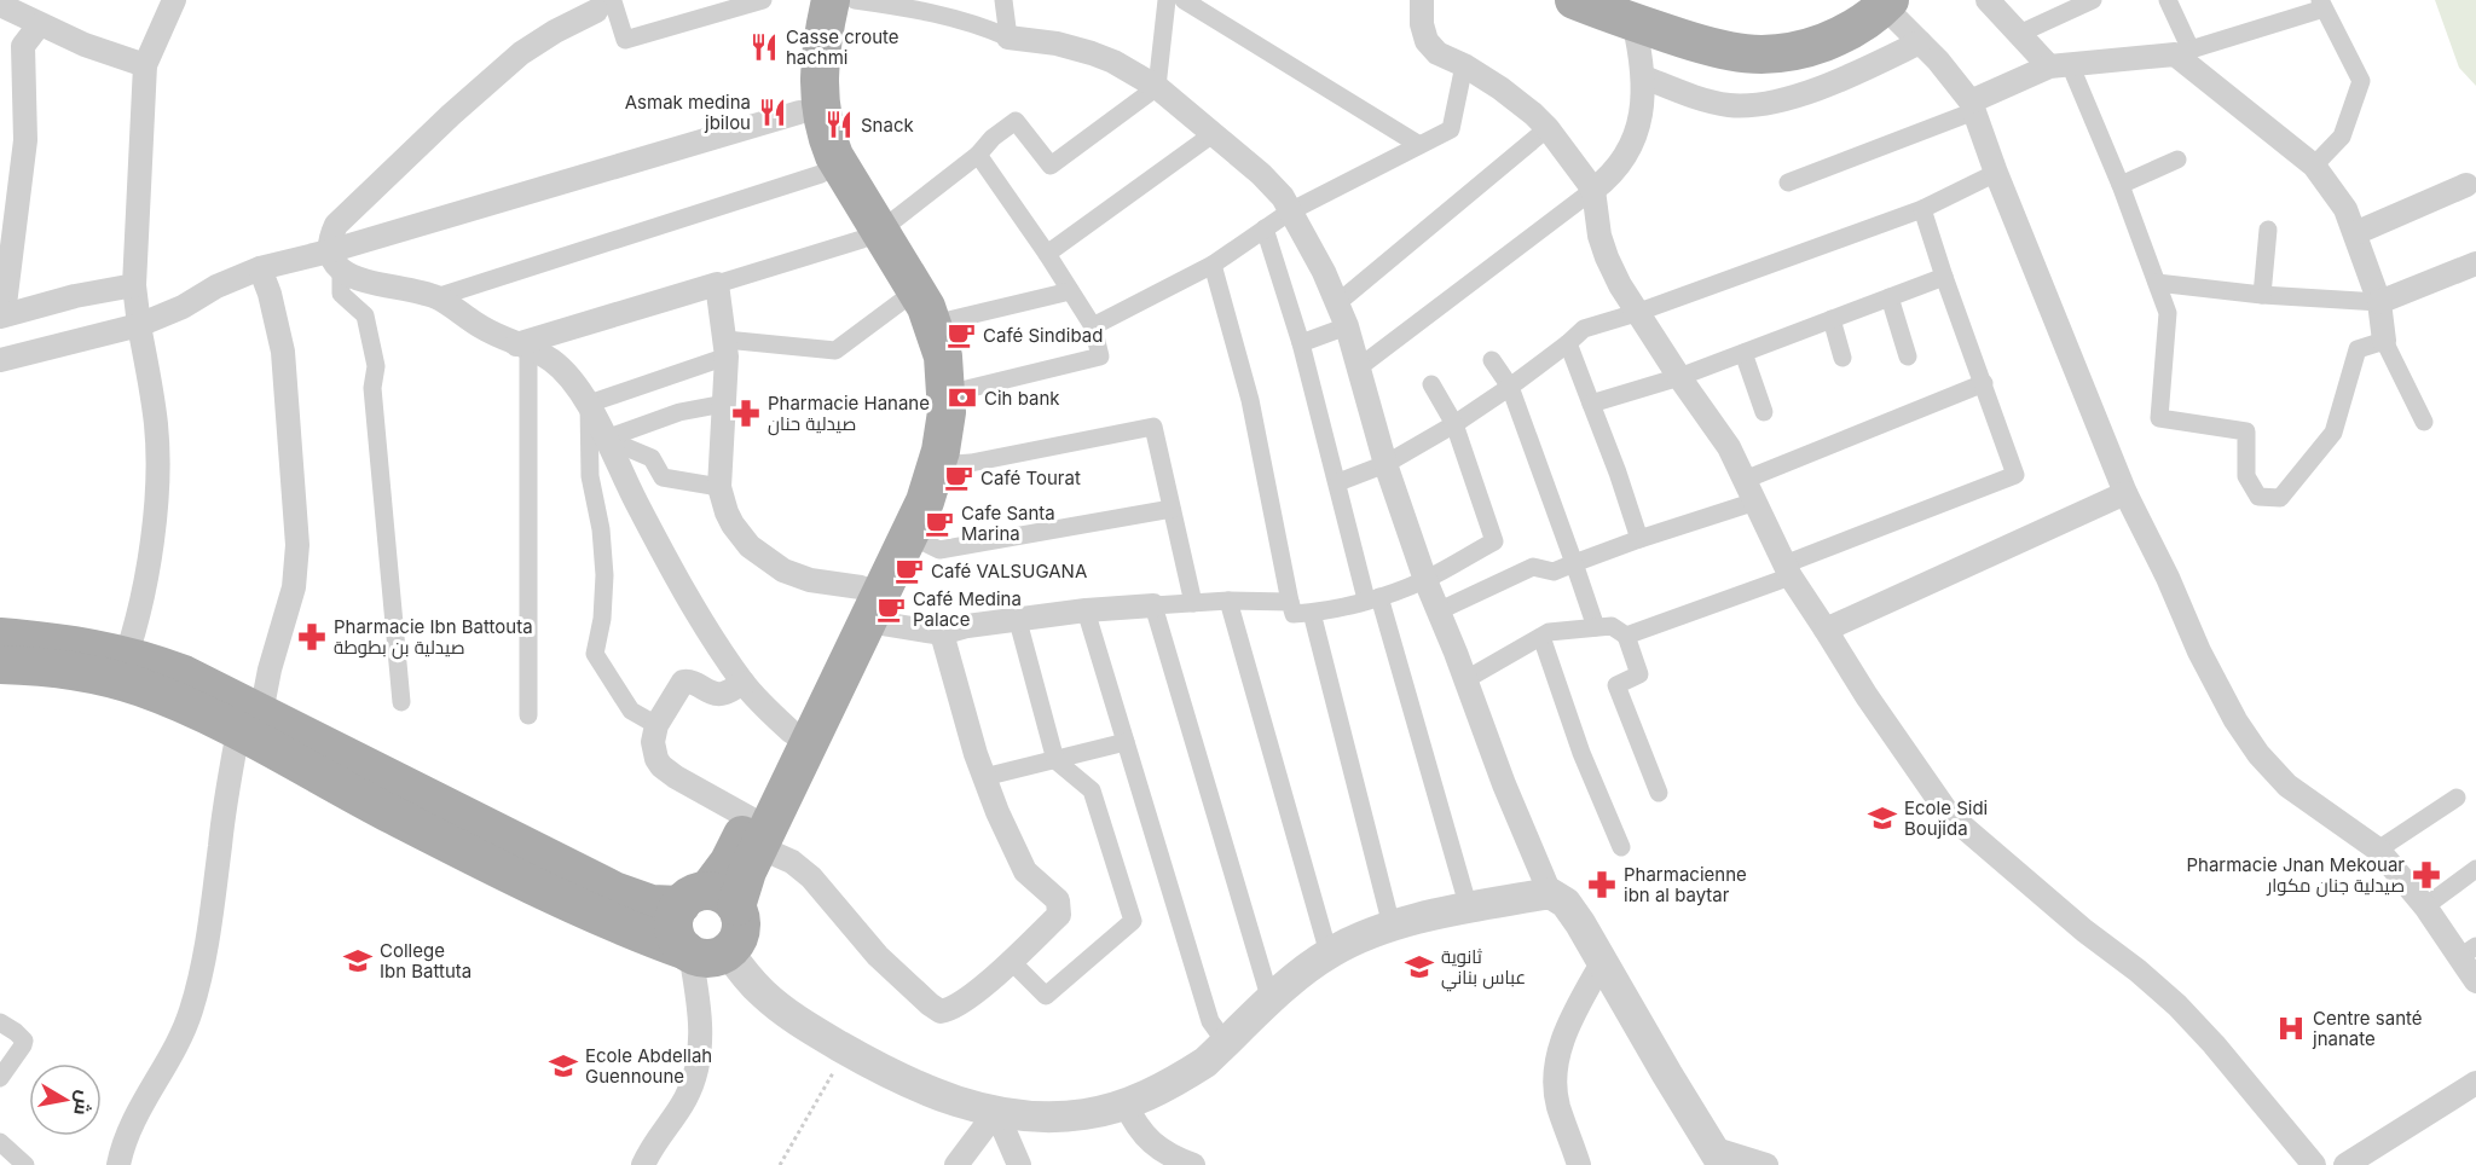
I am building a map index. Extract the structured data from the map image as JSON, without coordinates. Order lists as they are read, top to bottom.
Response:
{
  "places": {
    "restaurant": ["Casse croute hachmi", "Asmak medina jbilou", "Snack"],
    "cafe": [
      "Café Sindibad",
      "Café Tourat",
      "Cafe Santa Marina",
      "Café VALSUGANA",
      "Café Medina Palace"
    ],
    "bank": ["Cih bank"],
    "pharmacy": [
      "Pharmacie Hanane صيدلية حنان",
      "Pharmacie Ibn Battouta صيدلية بن بطوطة",
      "Pharmacie Jnan Mekouar صيدلية جنان مكوار",
      "Pharmacienne ibn al baytar"
    ],
    "school or university": [
      "Ecole Sidi Boujida",
      "College Ibn Battuta",
      "ثانوية عباس بناني",
      "Ecole Abdellah Guennoune"
    ],
    "hospital": ["Centre santé jnanate"]
  },
  "north": "right"
}
